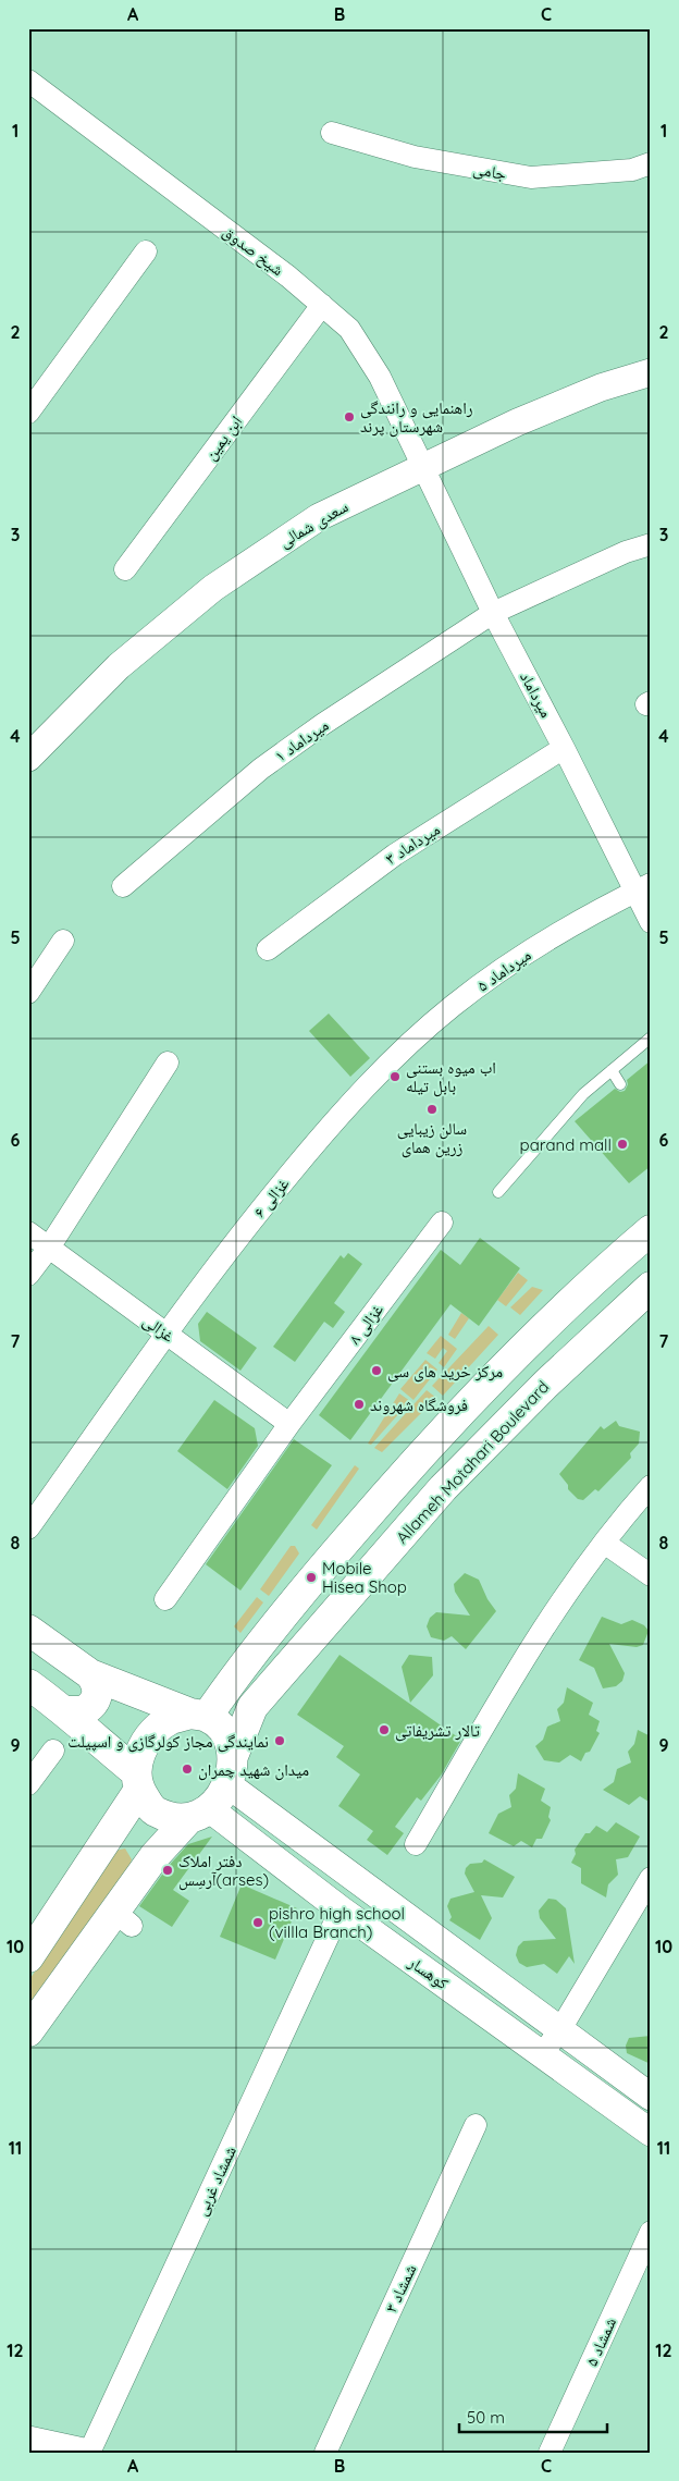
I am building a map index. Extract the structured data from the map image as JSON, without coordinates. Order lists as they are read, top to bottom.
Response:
{
  "streets": {
    "main road": ["Allameh Motahari Boulevard"],
    "street": [
      "جامی",
      "شیخ صدوق",
      "ابن یمین",
      "سعدی شمالی",
      "میرداماد",
      "میرداماد ۱",
      "میرداماد ۳",
      "میرداماد ۵",
      "غزالی ۶",
      "غزالی ۸",
      "غزالی",
      "کوهسار",
      "شمشاد غربی",
      "شمشاد ۳",
      "شمشاد ۵"
    ]
  },
  "crossings": [
    ["شیخ صدوق", "ابن یمین"],
    ["شیخ صدوق", "سعدی شمالی"],
    ["شیخ صدوق", "میرداماد"],
    ["سعدی شمالی", "میرداماد"],
    ["میرداماد", "میرداماد ۱"],
    ["میرداماد", "میرداماد ۳"],
    ["میرداماد", "میرداماد ۵"],
    ["میرداماد ۵", "غزالی ۶"],
    ["غزالی ۶", "غزالی"],
    ["غزالی ۸", "غزالی"],
    ["Allameh Motahari Boulevard", "کوهسار"],
    ["کوهسار", "شمشاد غربی"]
  ],
  "places": [
    "راهنمایی و رانندگی شهرستان پرند",
    "اب میوه بستنی بابل تیله",
    "سالن زیبایی زرین همای",
    "parand mall",
    "مرکز خرید های سی",
    "فروشگاه شهروند",
    "Mobile Hisea Shop",
    "تالار تشریفاتی",
    "نمایندگی مجاز کولرگازی و اسپیلت",
    "میدان شهید چمران",
    "دفتر املاک آرسِس(arses)",
    "pishro high school (villla Branch)"
  ],
  "scale_bar": "50 m",
  "grid": {
    "columns": ["A", "B", "C"],
    "rows": [
      "1",
      "2",
      "3",
      "4",
      "5",
      "6",
      "7",
      "8",
      "9",
      "10",
      "11",
      "12"
    ]
  }
}
